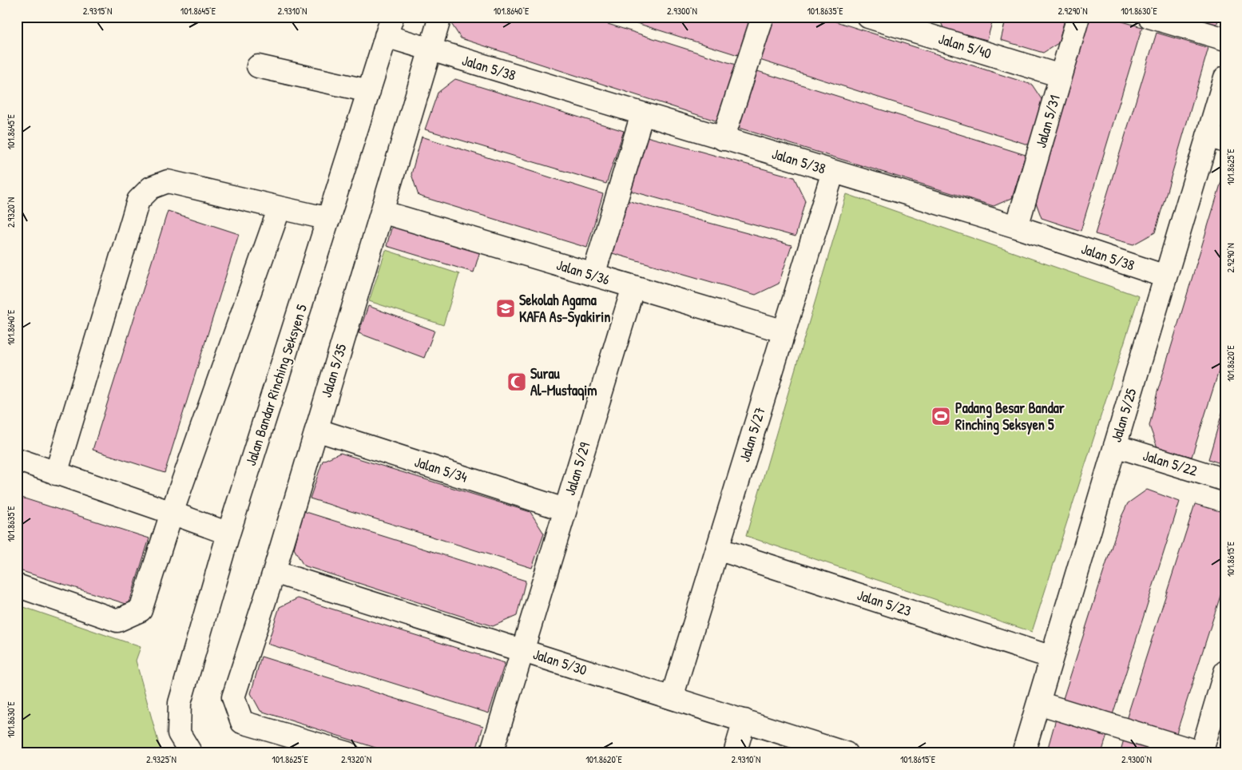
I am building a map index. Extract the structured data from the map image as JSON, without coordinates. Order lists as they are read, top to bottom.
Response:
{
  "streets": {
    "street": [
      "Jalan 5/40",
      "Jalan 5/38",
      "Jalan 5/31",
      "Jalan 5/36",
      "Jalan 5/35",
      "Jalan Bandar Rinching Seksyen 5",
      "Jalan 5/25",
      "Jalan 5/27",
      "Jalan 5/22",
      "Jalan 5/29",
      "Jalan 5/34",
      "Jalan 5/23",
      "Jalan 5/30"
    ]
  },
  "crossings": [
    ["Jalan 5/40", "Jalan 5/31"],
    ["Jalan 5/38", "Jalan 5/31"],
    ["Jalan 5/38", "Jalan 5/35"],
    ["Jalan 5/38", "Jalan Bandar Rinching Seksyen 5"],
    ["Jalan 5/38", "Jalan 5/25"],
    ["Jalan 5/38", "Jalan 5/27"],
    ["Jalan 5/36", "Jalan 5/35"],
    ["Jalan 5/36", "Jalan 5/27"],
    ["Jalan 5/36", "Jalan 5/29"],
    ["Jalan 5/35", "Jalan 5/34"],
    ["Jalan 5/35", "Jalan 5/30"],
    ["Jalan 5/25", "Jalan 5/22"],
    ["Jalan 5/25", "Jalan 5/23"],
    ["Jalan 5/27", "Jalan 5/23"],
    ["Jalan 5/27", "Jalan 5/30"],
    ["Jalan 5/29", "Jalan 5/34"],
    ["Jalan 5/29", "Jalan 5/30"]
  ],
  "places": {
    "school or university": ["Sekolah Agama KAFA As-Syakirin"],
    "mosque": ["Surau Al-Mustaqim"],
    "sports": ["Padang Besar Bandar Rinching Seksyen 5"]
  },
  "coordinates": [
    "2.9315°N",
    "101.8645°E",
    "2.9310°N",
    "101.8640°E",
    "2.9300°N",
    "101.8635°E",
    "2.9290°N",
    "101.8630°E",
    "101.8625°E",
    "2.9320°N",
    "101.8620°E",
    "101.8615°E",
    "2.9325°N"
  ]
}
